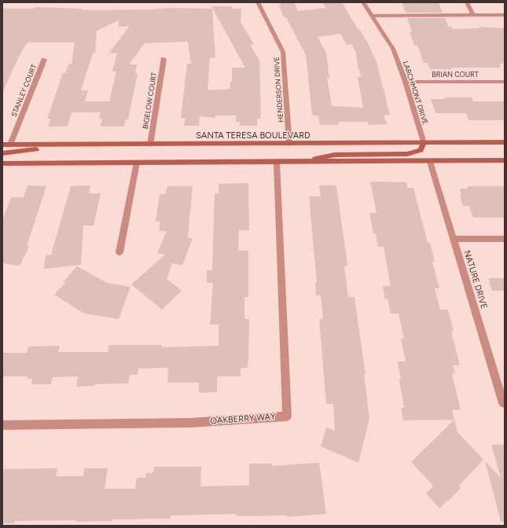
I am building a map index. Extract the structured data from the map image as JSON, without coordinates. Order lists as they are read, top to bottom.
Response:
{
  "streets": {
    "main road": ["SANTA TERESA BOULEVARD"],
    "street": [
      "BRIAN COURT",
      "HENDERSON DRIVE",
      "STANLEY COURT",
      "LARCHMONT DRIVE",
      "BIGELOW COURT",
      "NATURE DRIVE",
      "OAKBERRY WAY"
    ]
  },
  "crossings": [
    ["BRIAN COURT", "LARCHMONT DRIVE"],
    ["HENDERSON DRIVE", "SANTA TERESA BOULEVARD"],
    ["STANLEY COURT", "SANTA TERESA BOULEVARD"],
    ["LARCHMONT DRIVE", "SANTA TERESA BOULEVARD"],
    ["BIGELOW COURT", "SANTA TERESA BOULEVARD"]
  ]
}
